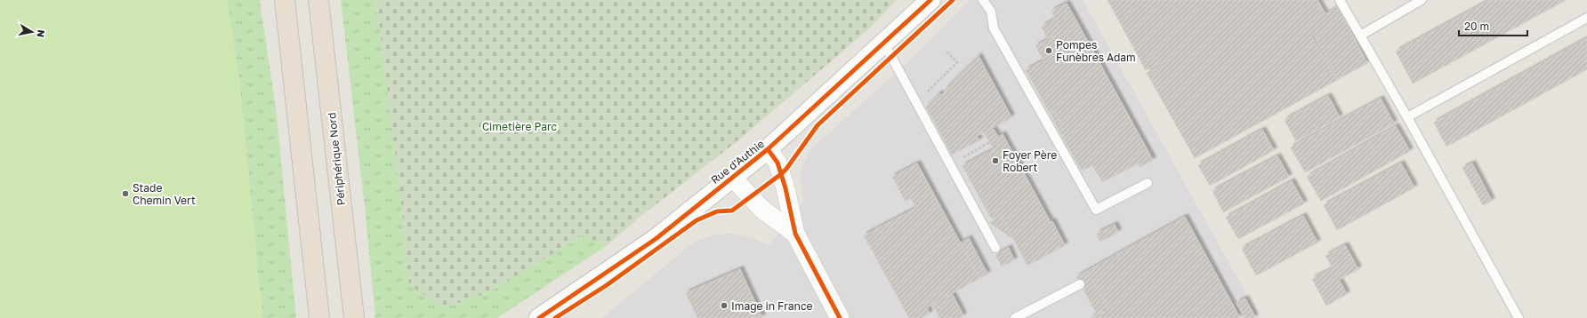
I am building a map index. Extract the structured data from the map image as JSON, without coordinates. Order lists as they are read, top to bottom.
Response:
{
  "streets": {
    "highway": ["Périphérique Nord"],
    "street": ["Rue d'Authie"]
  },
  "parks": ["Cimetière Parc"],
  "places": [
    "Pompes Funèbres Adam",
    "Foyer Père Robert",
    "Stade Chemin Vert",
    "Image in France"
  ],
  "scale_bar": "20 m",
  "north": "right"
}
